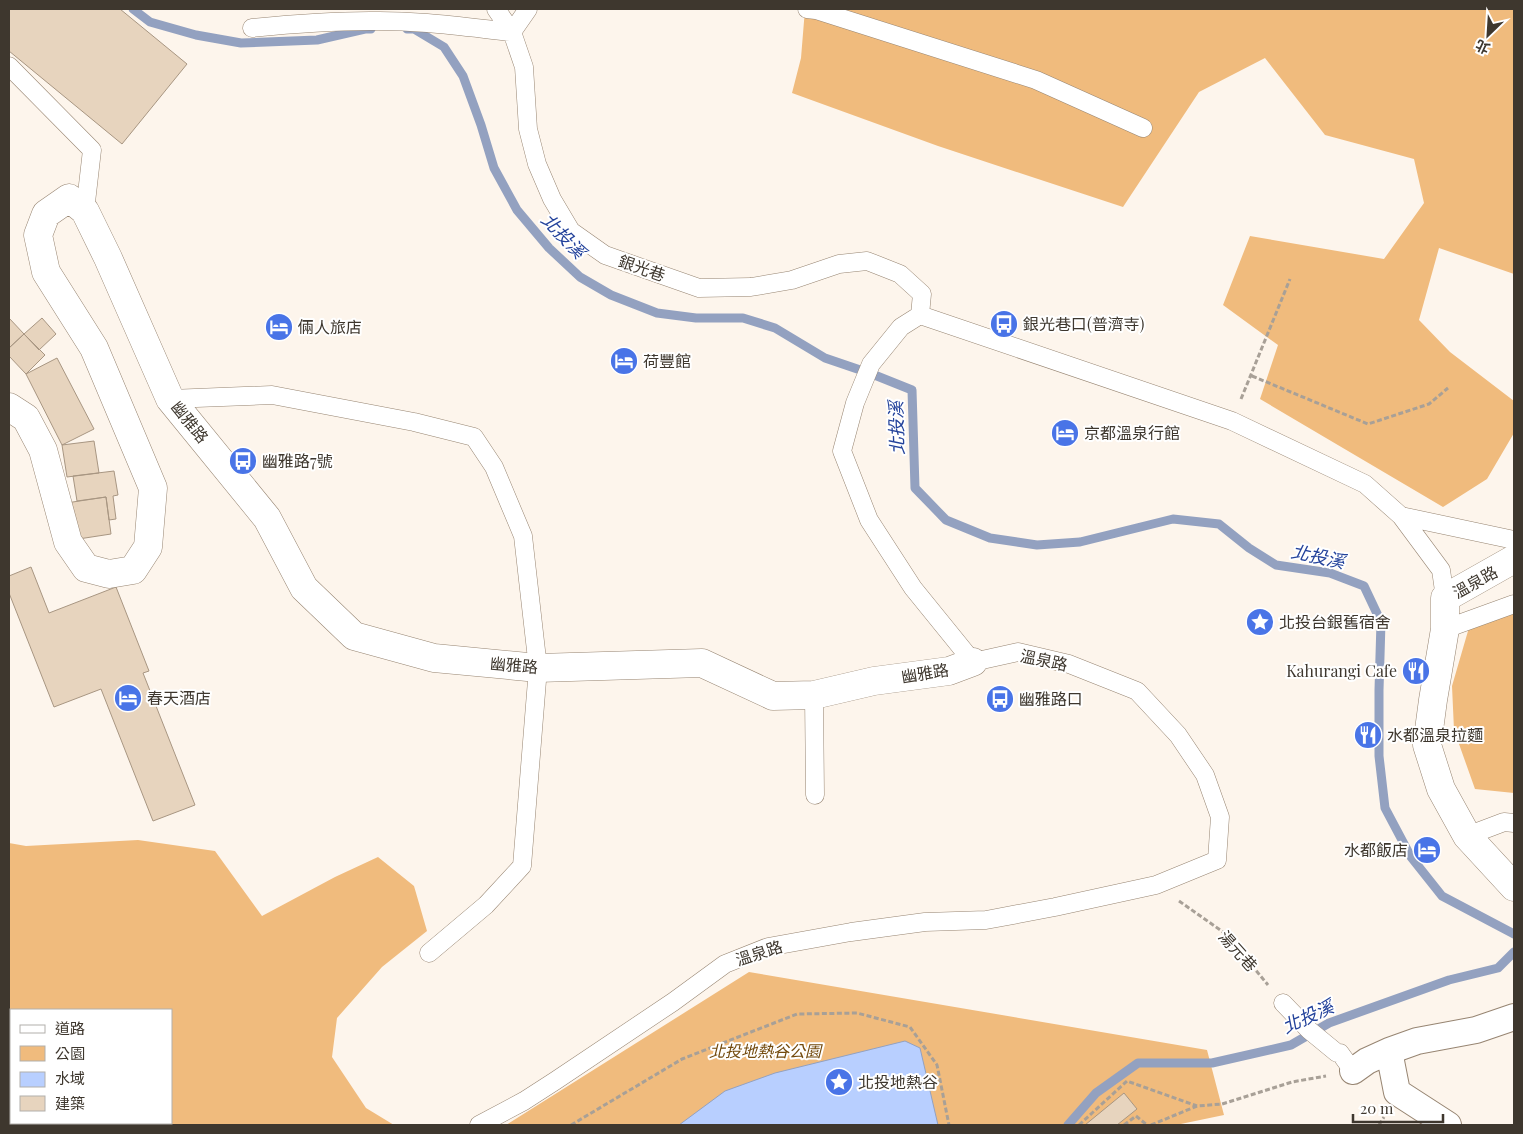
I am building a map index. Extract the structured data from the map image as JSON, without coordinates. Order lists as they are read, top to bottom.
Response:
{
  "streets": {
    "street": ["幽雅路", "溫泉路"],
    "lane": ["銀光巷"],
    "path": ["湯元巷"]
  },
  "crossings": [
    ["銀光巷", "溫泉路"],
    ["幽雅路", "溫泉路"],
    ["溫泉路", "湯元巷"]
  ],
  "water": ["北投溪"],
  "parks": ["北投地熱谷公園"],
  "places": {
    "bus stop": ["銀光巷口(普濟寺)", "幽雅路7號", "幽雅路口"],
    "hotel": [
      "倆人旅店",
      "荷豐館",
      "京都溫泉行館",
      "春天酒店",
      "水都飯店"
    ],
    "place": ["北投台銀舊宿舍", "北投地熱谷"],
    "restaurant": ["Kahurangi Cafe", "水都溫泉拉麵"]
  },
  "legend": [
    "道路",
    "公園",
    "水域",
    "建築"
  ],
  "scale_bar": "20 m",
  "north": "bottom left"
}
